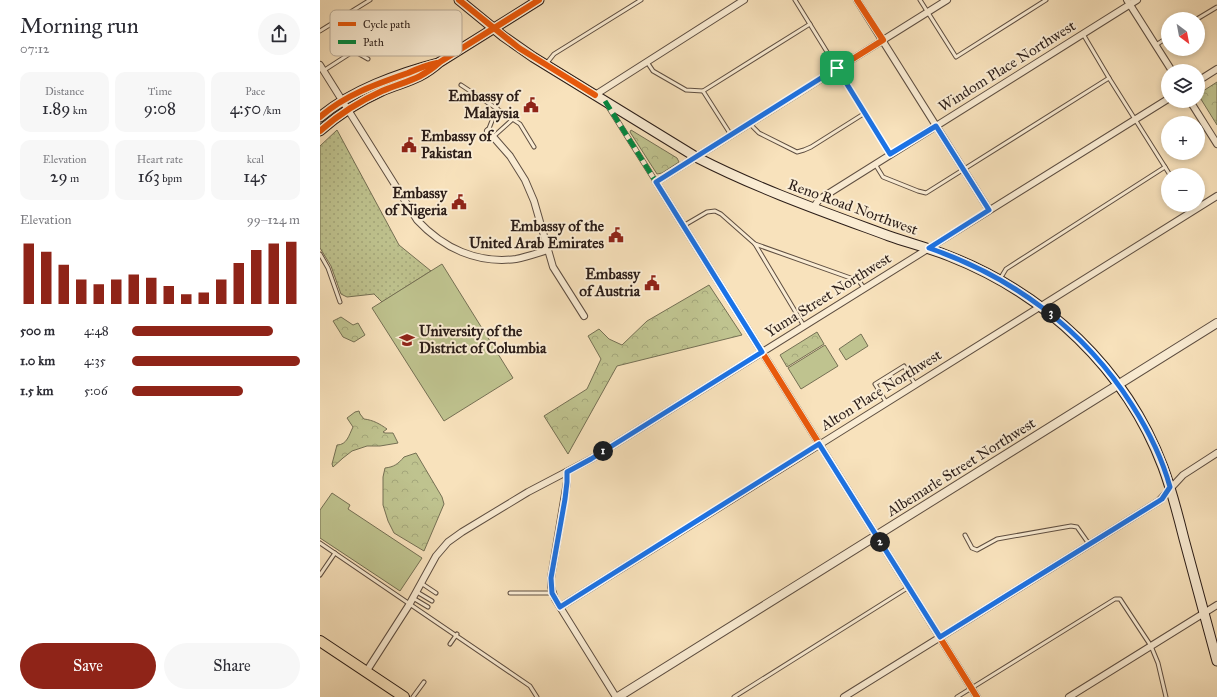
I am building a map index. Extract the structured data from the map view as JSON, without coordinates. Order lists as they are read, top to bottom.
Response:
{
  "streets": {
    "main road": ["Reno Road Northwest"],
    "street": [
      "Windom Place Northwest",
      "Yuma Street Northwest",
      "Alton Place Northwest",
      "Albemarle Street Northwest"
    ]
  },
  "crossings": [
    ["Windom Place Northwest", "Reno Road Northwest"],
    ["Reno Road Northwest", "Yuma Street Northwest"],
    ["Reno Road Northwest", "Alton Place Northwest"],
    ["Reno Road Northwest", "Albemarle Street Northwest"]
  ],
  "places": {
    "public building": [
      "Embassy of Malaysia",
      "Embassy of Pakistan",
      "Embassy of Nigeria",
      "Embassy of the United Arab Emirates",
      "Embassy of Austria"
    ],
    "school or university": ["University of the District of Columbia"]
  },
  "legend": ["Cycle path", "Path"],
  "north": "bottom right",
  "page": {
    "heading": ["Morning run", "07:12"],
    "map_buttons": ["+", "−"],
    "stats": [
      ["Distance", "1.89 km"],
      ["Time", "9:08"],
      ["Pace", "4:50 /km"],
      ["Elevation", "29 m"],
      ["Heart rate", "163 bpm"],
      ["kcal", "145"]
    ],
    "chart": ["Elevation", "99–124 m"],
    "pins": ["3", "1", "2"],
    "list": [
      {
        "name": "500 m",
        "note": "4:48"
      },
      {
        "name": "1.0 km",
        "note": "4:35"
      },
      {
        "name": "1.5 km",
        "note": "5:06"
      }
    ],
    "buttons": ["Save", "Share"]
  }
}
